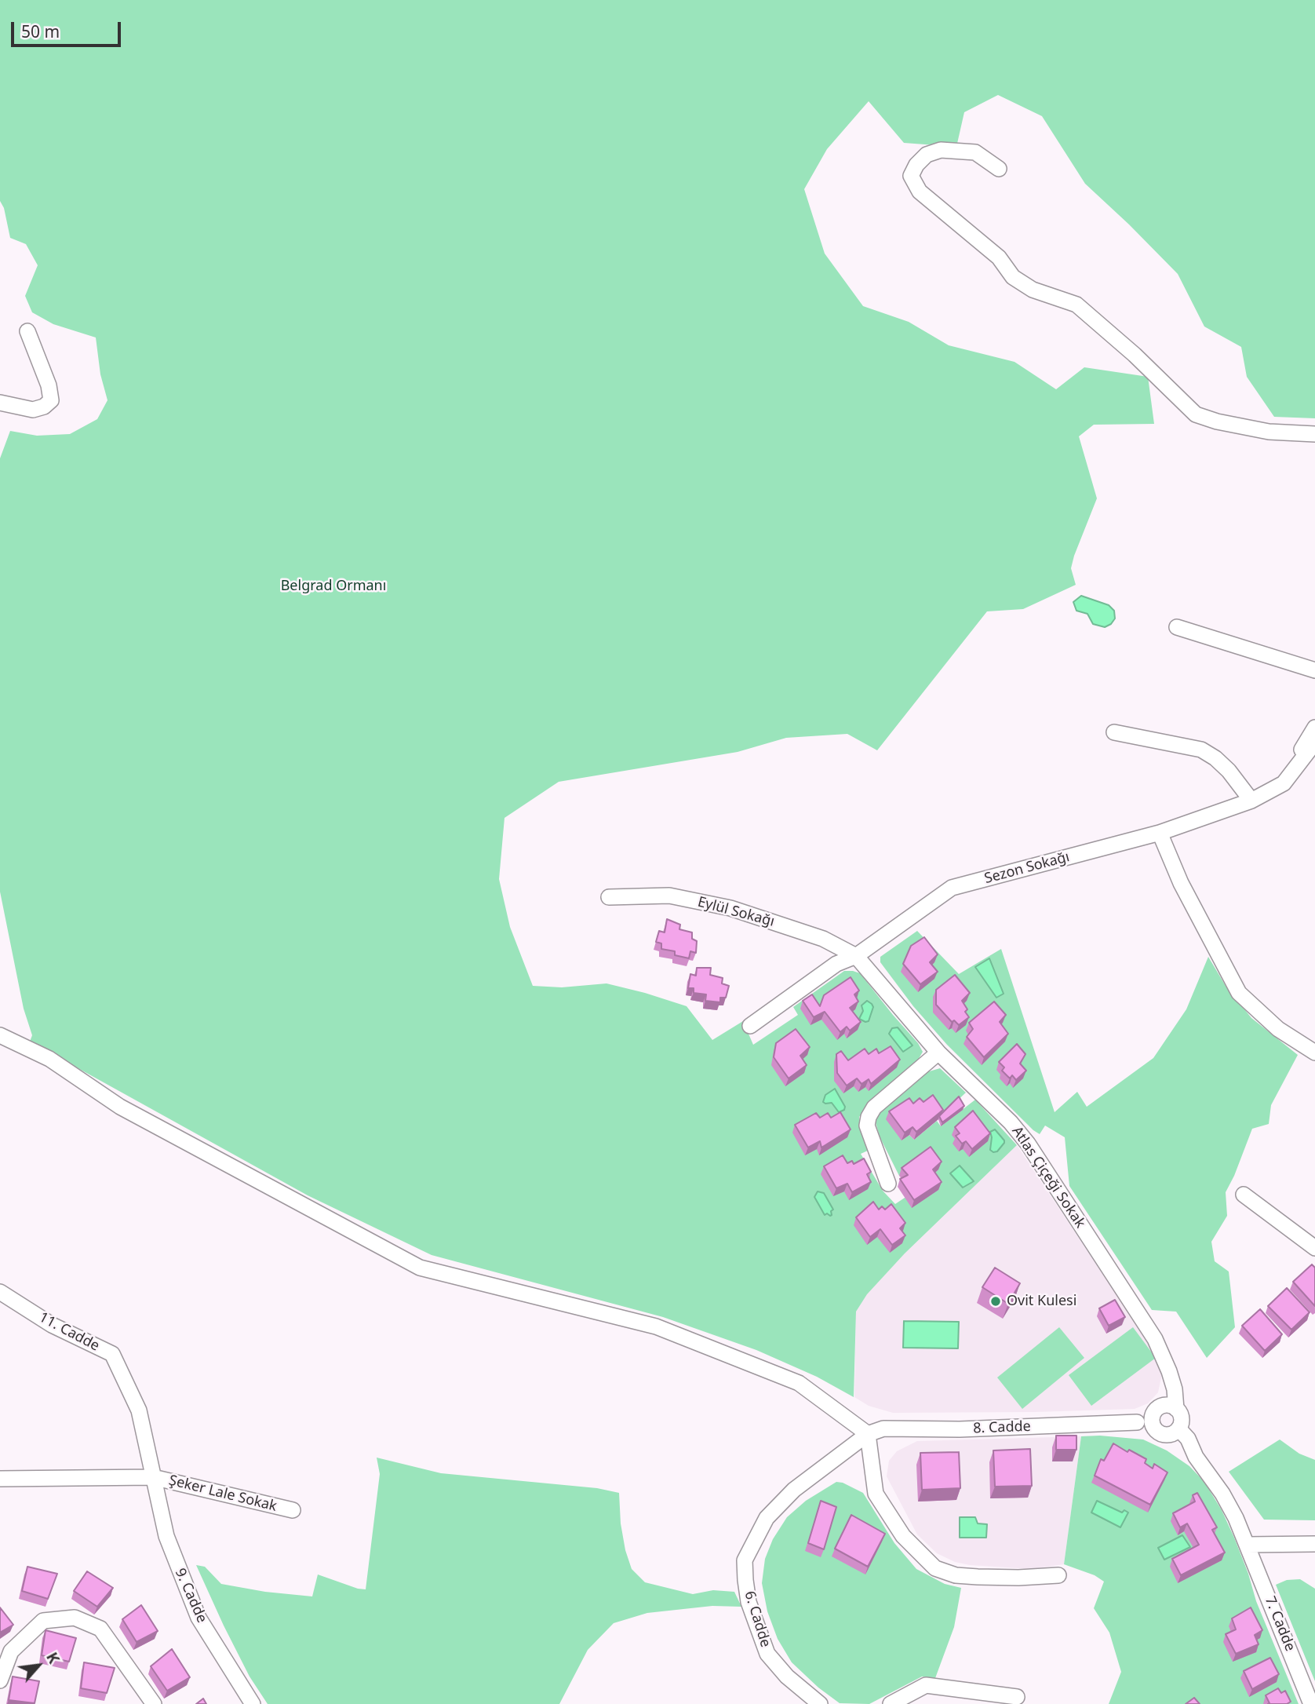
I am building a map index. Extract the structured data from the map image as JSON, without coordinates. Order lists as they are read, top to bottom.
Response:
{
  "streets": {
    "street": [
      "Sezon Sokağı",
      "Eylül Sokağı",
      "Atlas Çiçeği Sokak",
      "11. Cadde",
      "8. Cadde",
      "Şeker Lale Sokak",
      "9. Cadde",
      "6. Cadde",
      "7. Cadde"
    ]
  },
  "crossings": [
    ["Sezon Sokağı", "Eylül Sokağı"],
    ["Sezon Sokağı", "Atlas Çiçeği Sokak"],
    ["Eylül Sokağı", "Atlas Çiçeği Sokak"],
    ["11. Cadde", "Şeker Lale Sokak"],
    ["11. Cadde", "9. Cadde"],
    ["8. Cadde", "6. Cadde"],
    ["Şeker Lale Sokak", "9. Cadde"]
  ],
  "parks": ["Belgrad Ormanı"],
  "places": ["Ovit Kulesi"],
  "scale_bar": "50 m",
  "north": "top right"
}
